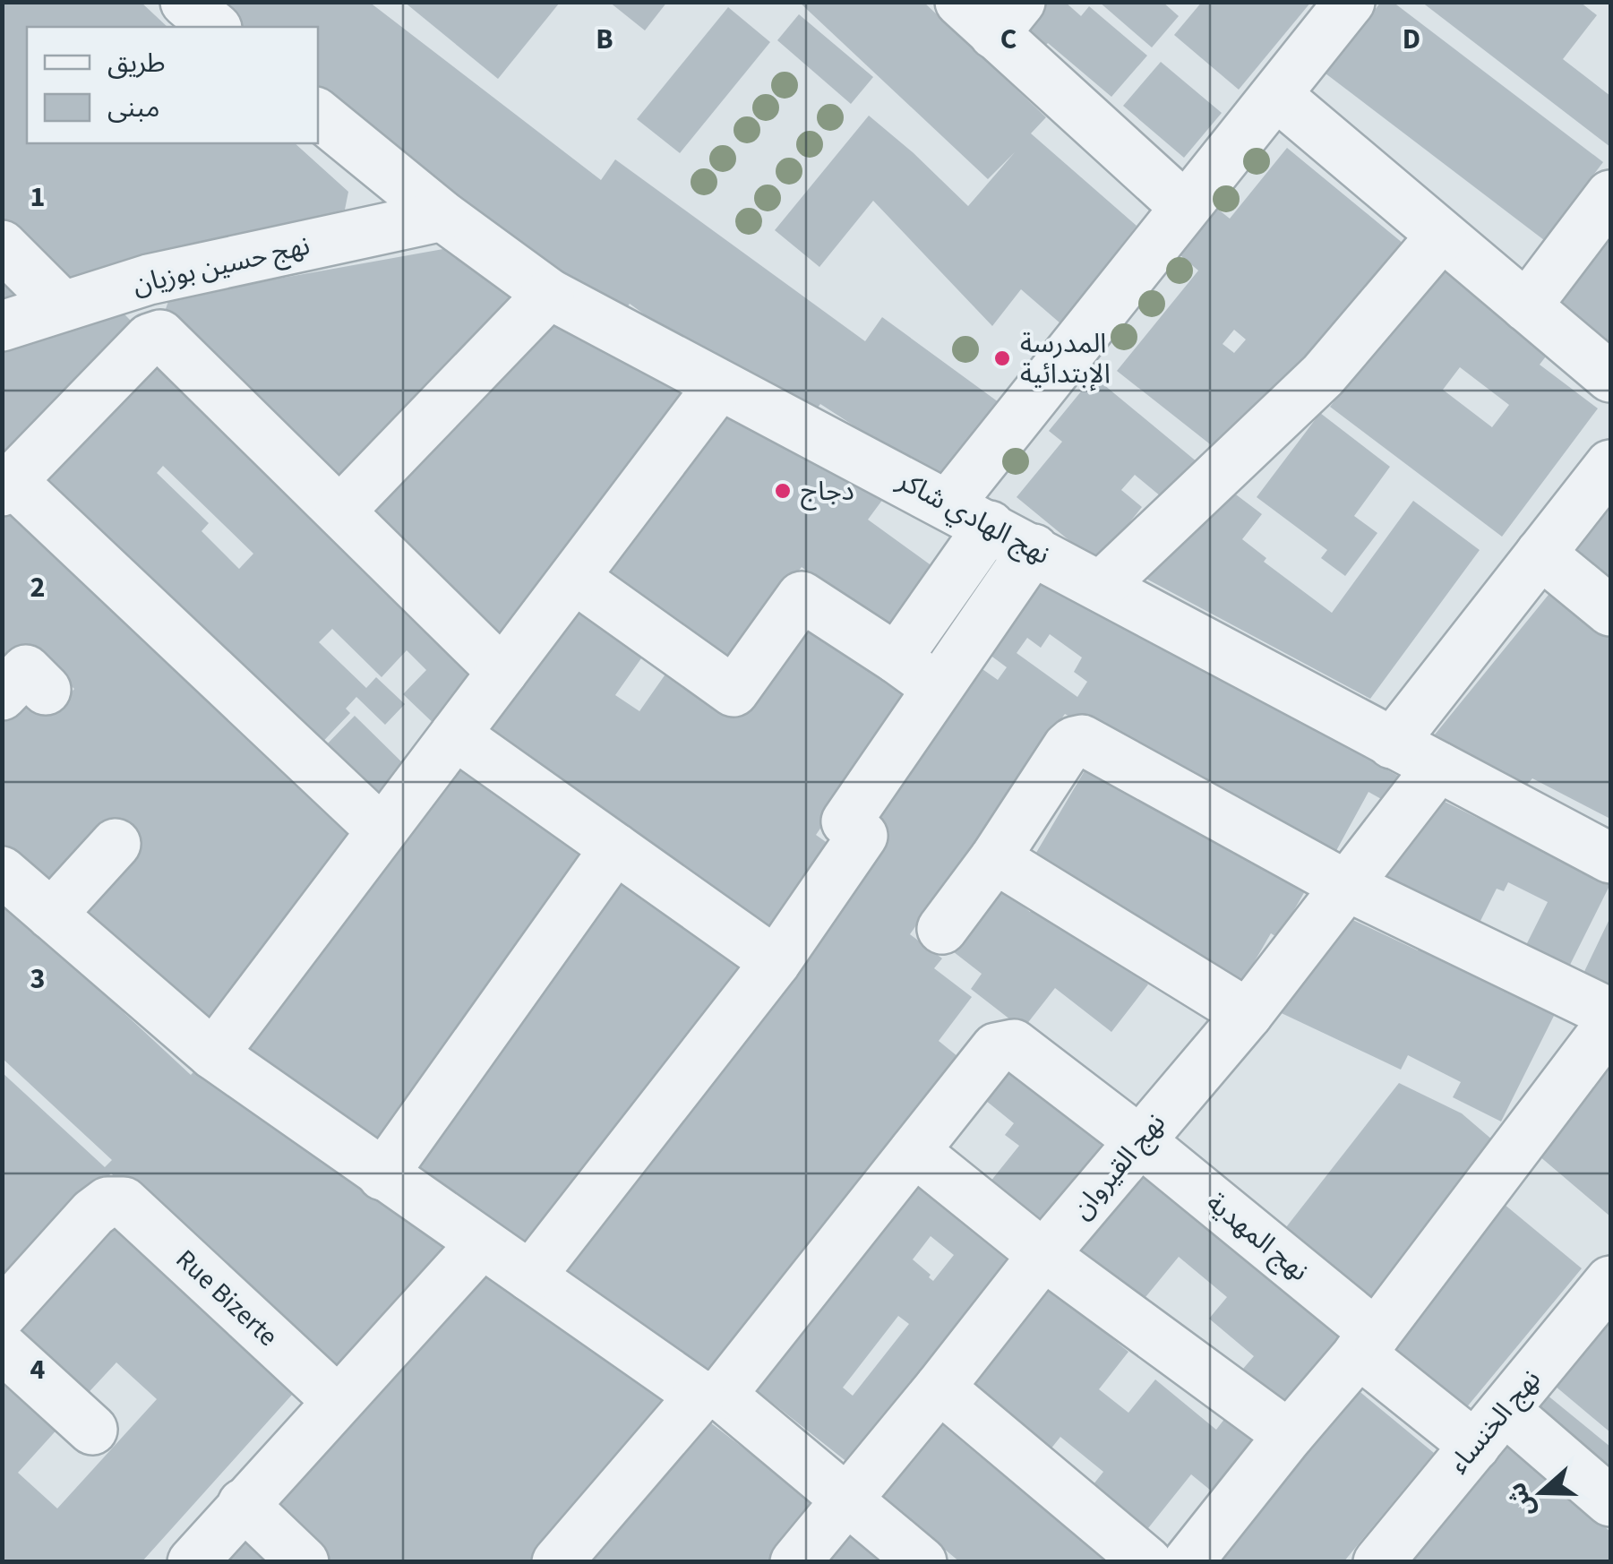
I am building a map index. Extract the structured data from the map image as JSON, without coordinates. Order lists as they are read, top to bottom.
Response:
{
  "streets": {
    "street": [
      "نهج حسين بوزيان",
      "نهج الهادي شاكر",
      "نهج القيروان",
      "نهج المهدية",
      "Rue Bizerte",
      "نهج الخنساء"
    ]
  },
  "crossings": [
    ["نهج حسين بوزيان", "نهج الهادي شاكر"],
    ["نهج الهادي شاكر", "نهج القيروان"],
    ["نهج القيروان", "نهج المهدية"],
    ["نهج المهدية", "نهج الخنساء"]
  ],
  "places": ["المدرسة الإبتدائية", "دجاج"],
  "legend": ["طريق", "مبنى"],
  "north": "left",
  "grid": {
    "columns": ["B", "C", "D"],
    "rows": [
      "1",
      "2",
      "3",
      "4"
    ]
  }
}
